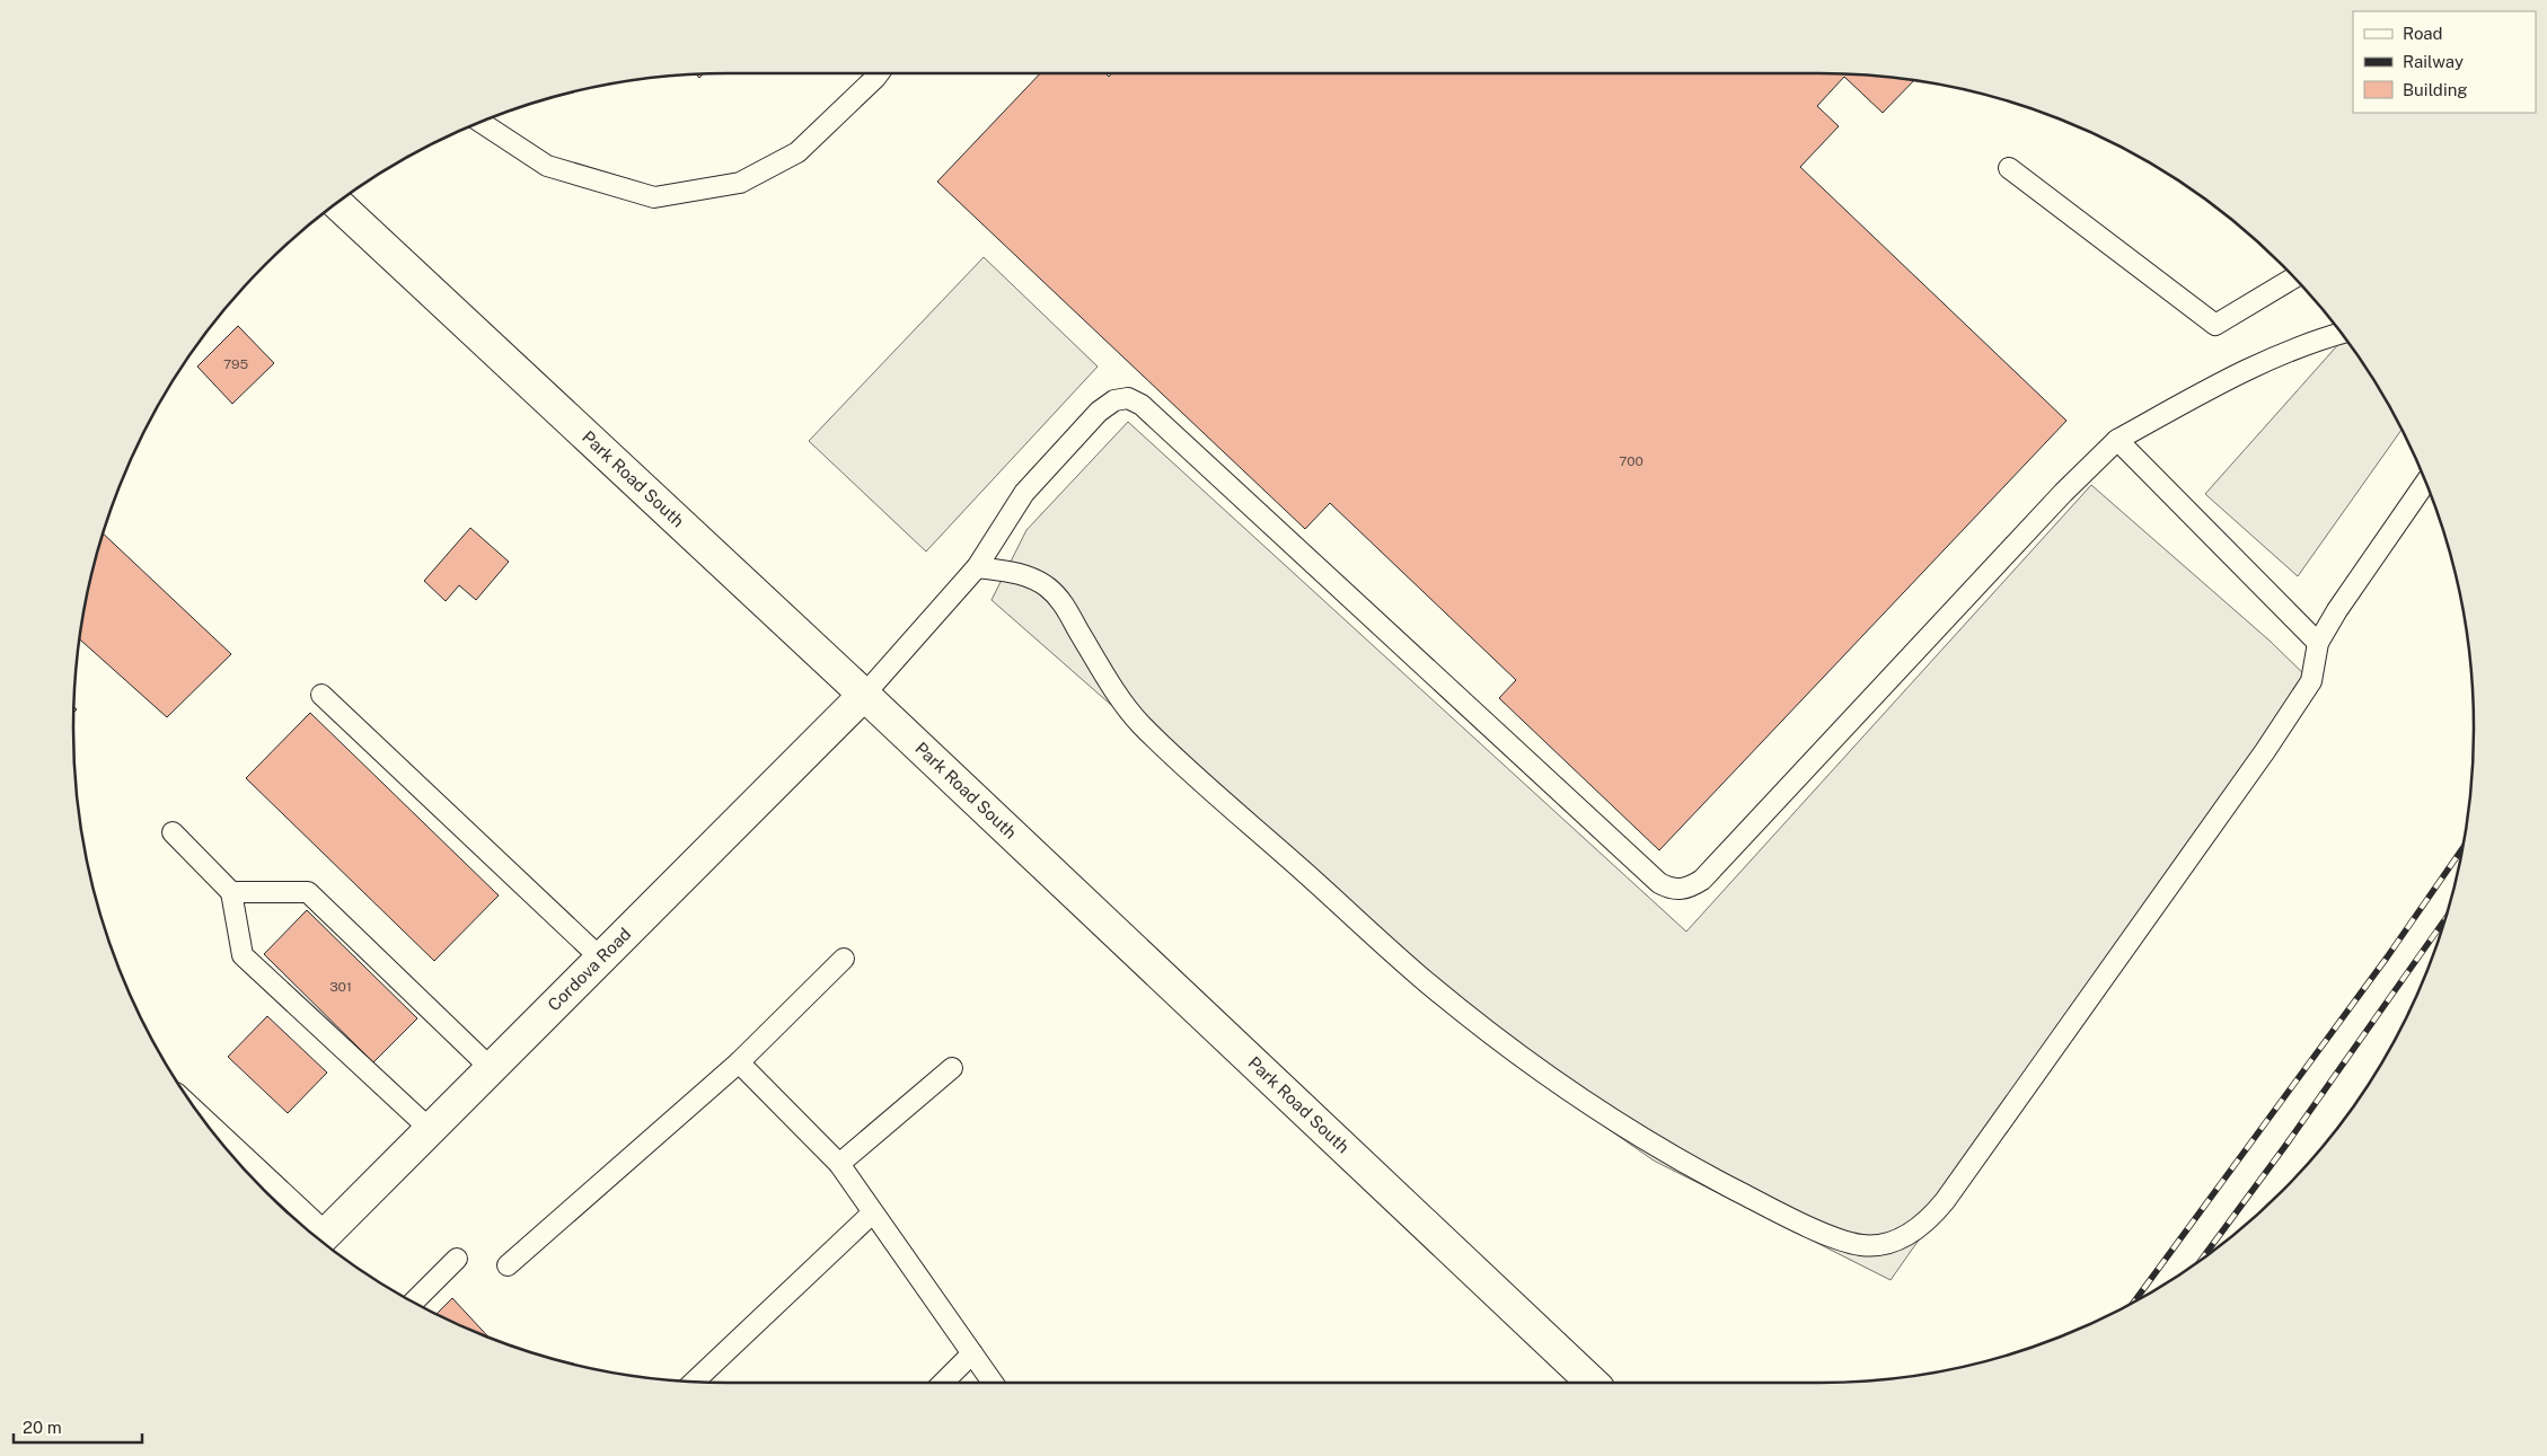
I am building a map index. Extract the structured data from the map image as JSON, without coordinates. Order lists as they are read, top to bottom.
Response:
{
  "streets": {
    "main road": ["Park Road South", "Cordova Road"]
  },
  "crossings": [
    ["Park Road South", "Cordova Road"]
  ],
  "house_numbers": ["795", "700", "301"],
  "legend": ["Road", "Railway", "Building"],
  "scale_bar": "20 m"
}
